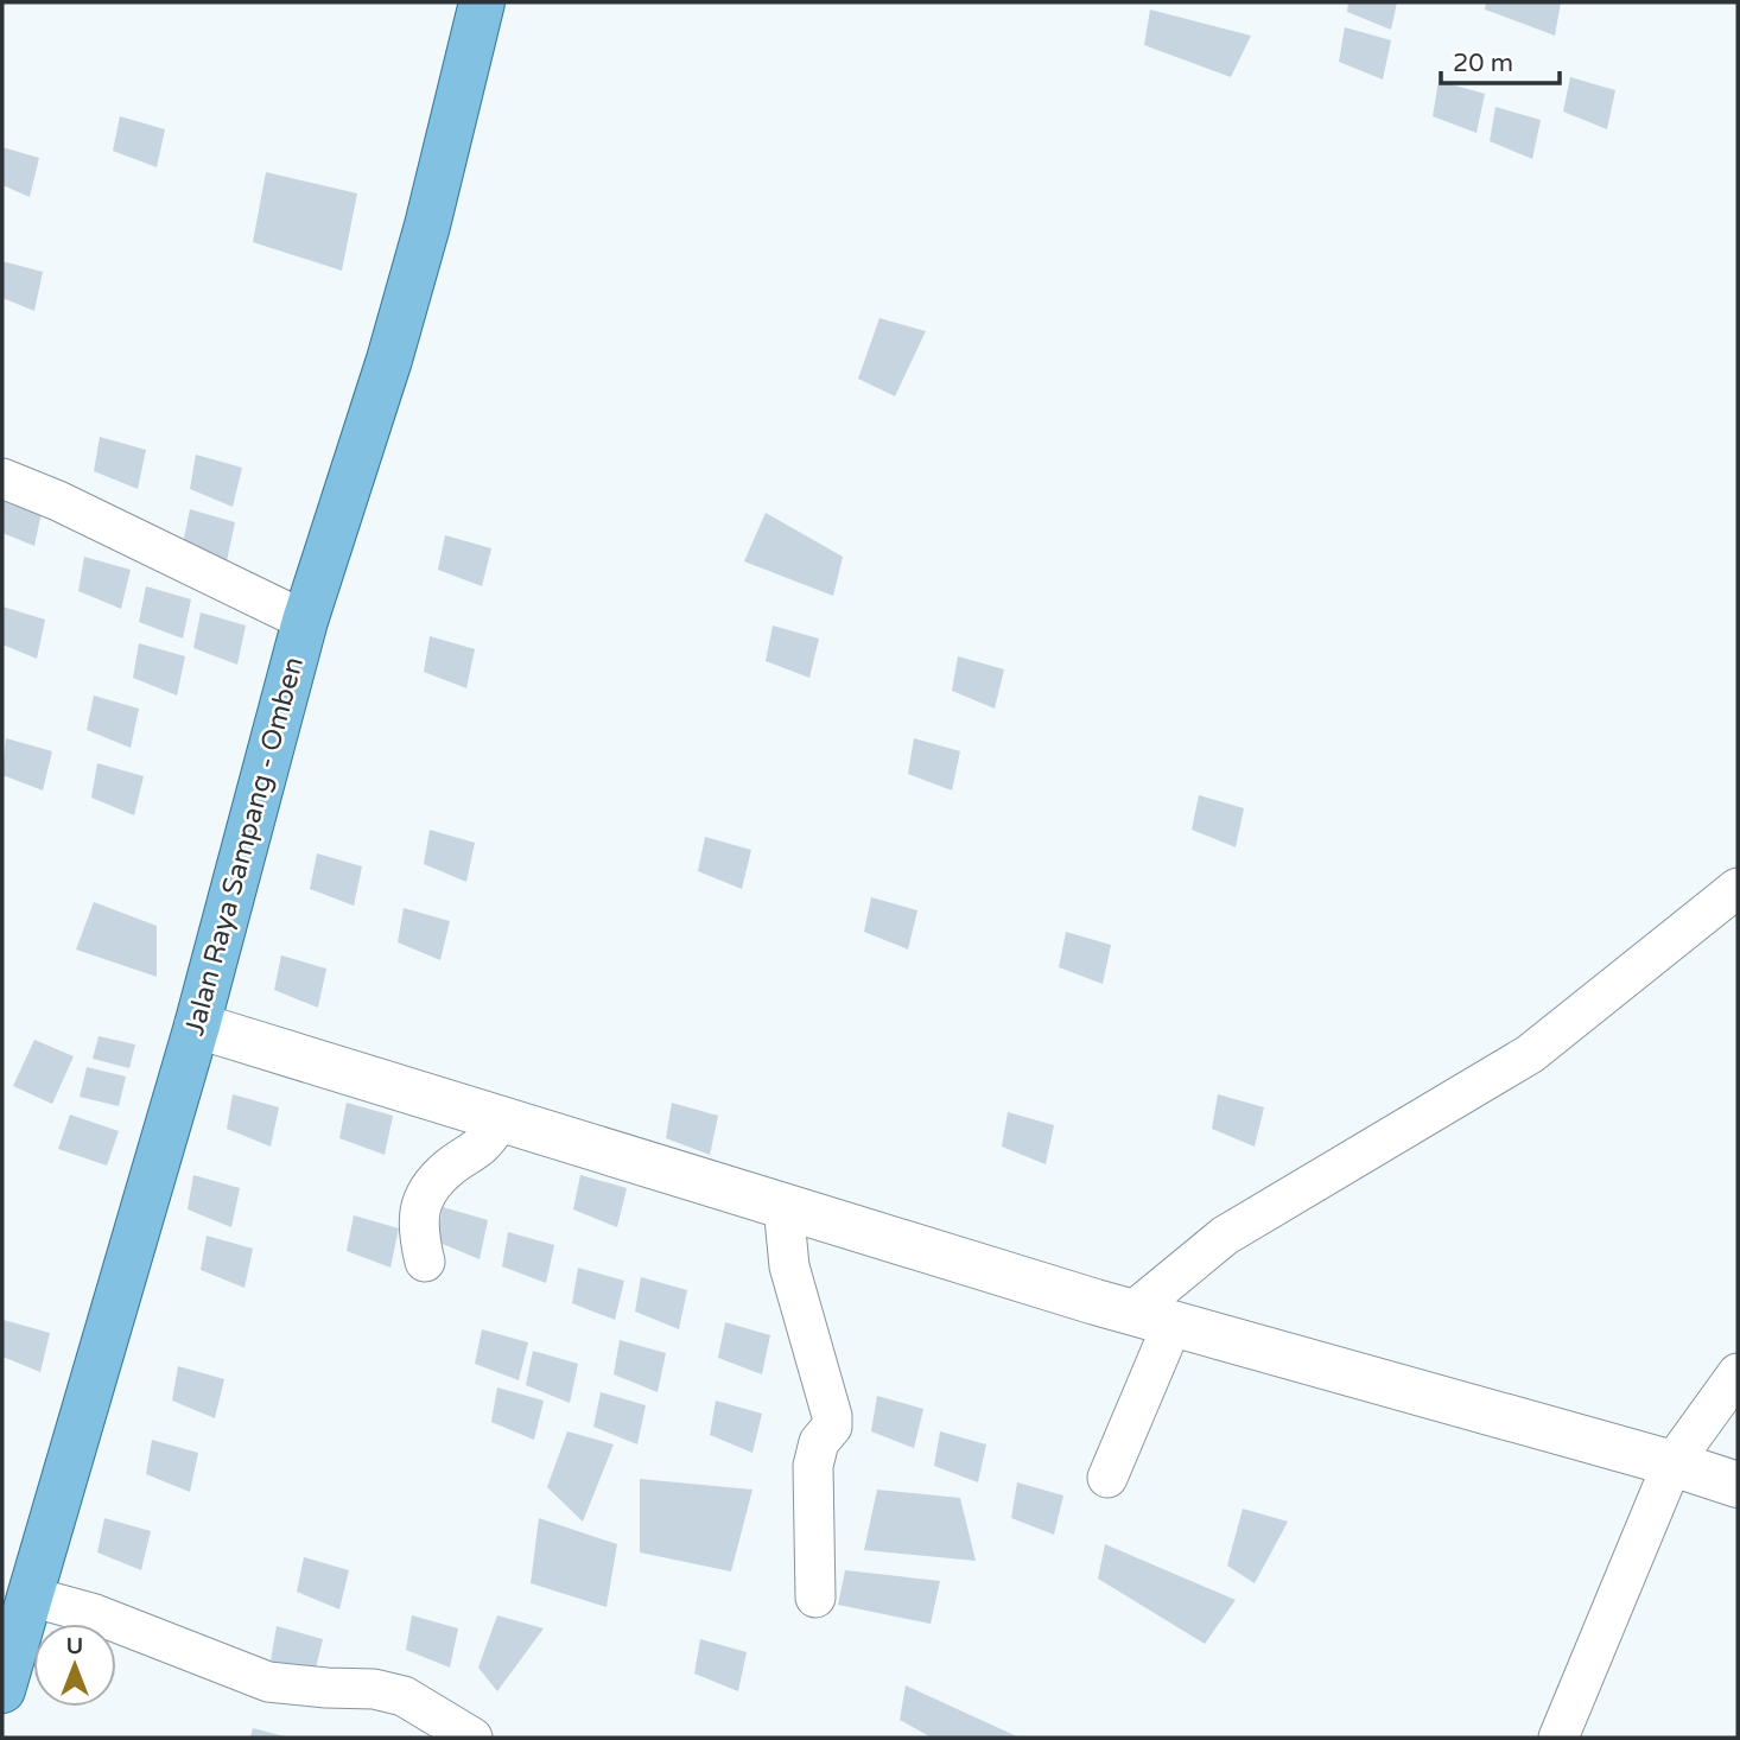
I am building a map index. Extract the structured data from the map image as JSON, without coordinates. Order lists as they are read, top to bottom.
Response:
{
  "streets": {
    "main road": ["Jalan Raya Sampang - Omben"]
  },
  "scale_bar": "20 m",
  "north": "top"
}
